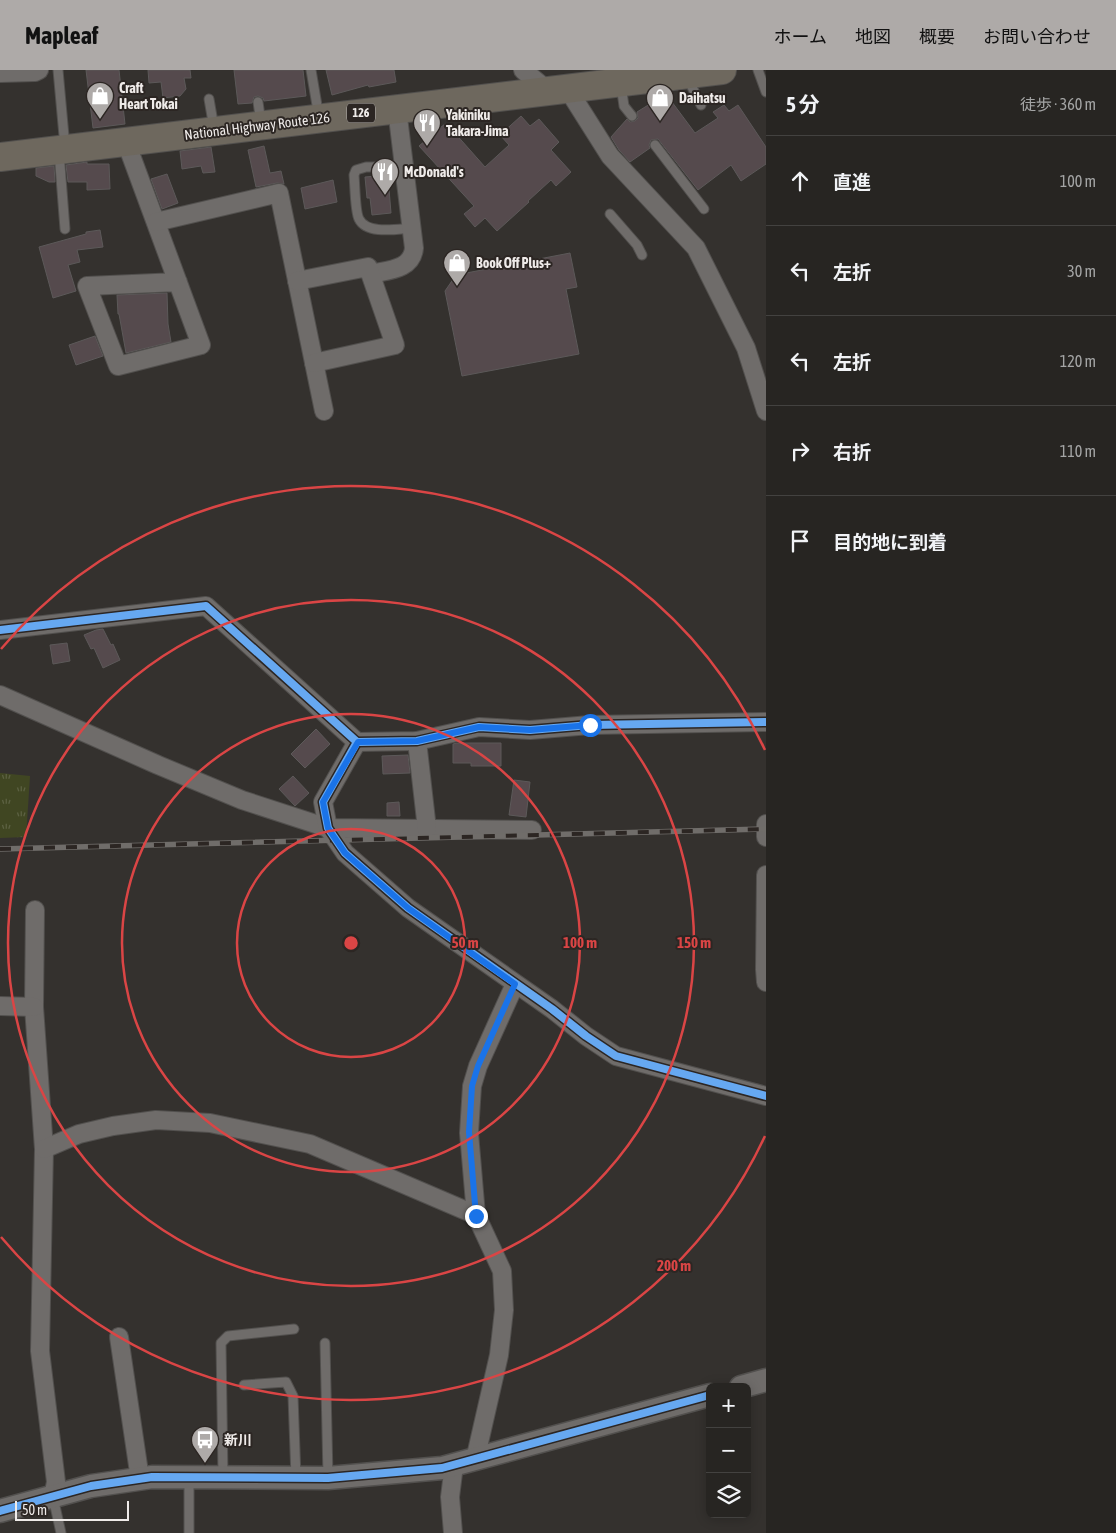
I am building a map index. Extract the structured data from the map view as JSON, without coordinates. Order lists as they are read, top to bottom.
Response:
{
  "streets": {
    "highway": ["126", "National Highway Route 126"]
  },
  "places": {
    "shop": ["Craft Heart Tokai", "Daihatsu", "Book Off Plus+"],
    "restaurant": ["Yakiniku Takara-Jima", "McDonald's"],
    "bus stop": ["新川"]
  },
  "scale_bar": "50 m",
  "page": {
    "header": "Mapleaf",
    "nav": [
      "ホーム",
      "地図",
      "概要",
      "お問い合わせ"
    ],
    "heading": ["5 分", "徒歩 · 360 m"],
    "list": [
      ["直進", "100 m"],
      ["左折", "30 m"],
      ["左折", "120 m"],
      ["右折", "110 m"],
      "目的地に到着"
    ],
    "map_buttons": ["+", "−"],
    "scale": "50 m"
  },
  "rings": [
    "50 m",
    "100 m",
    "150 m",
    "200 m"
  ]
}
